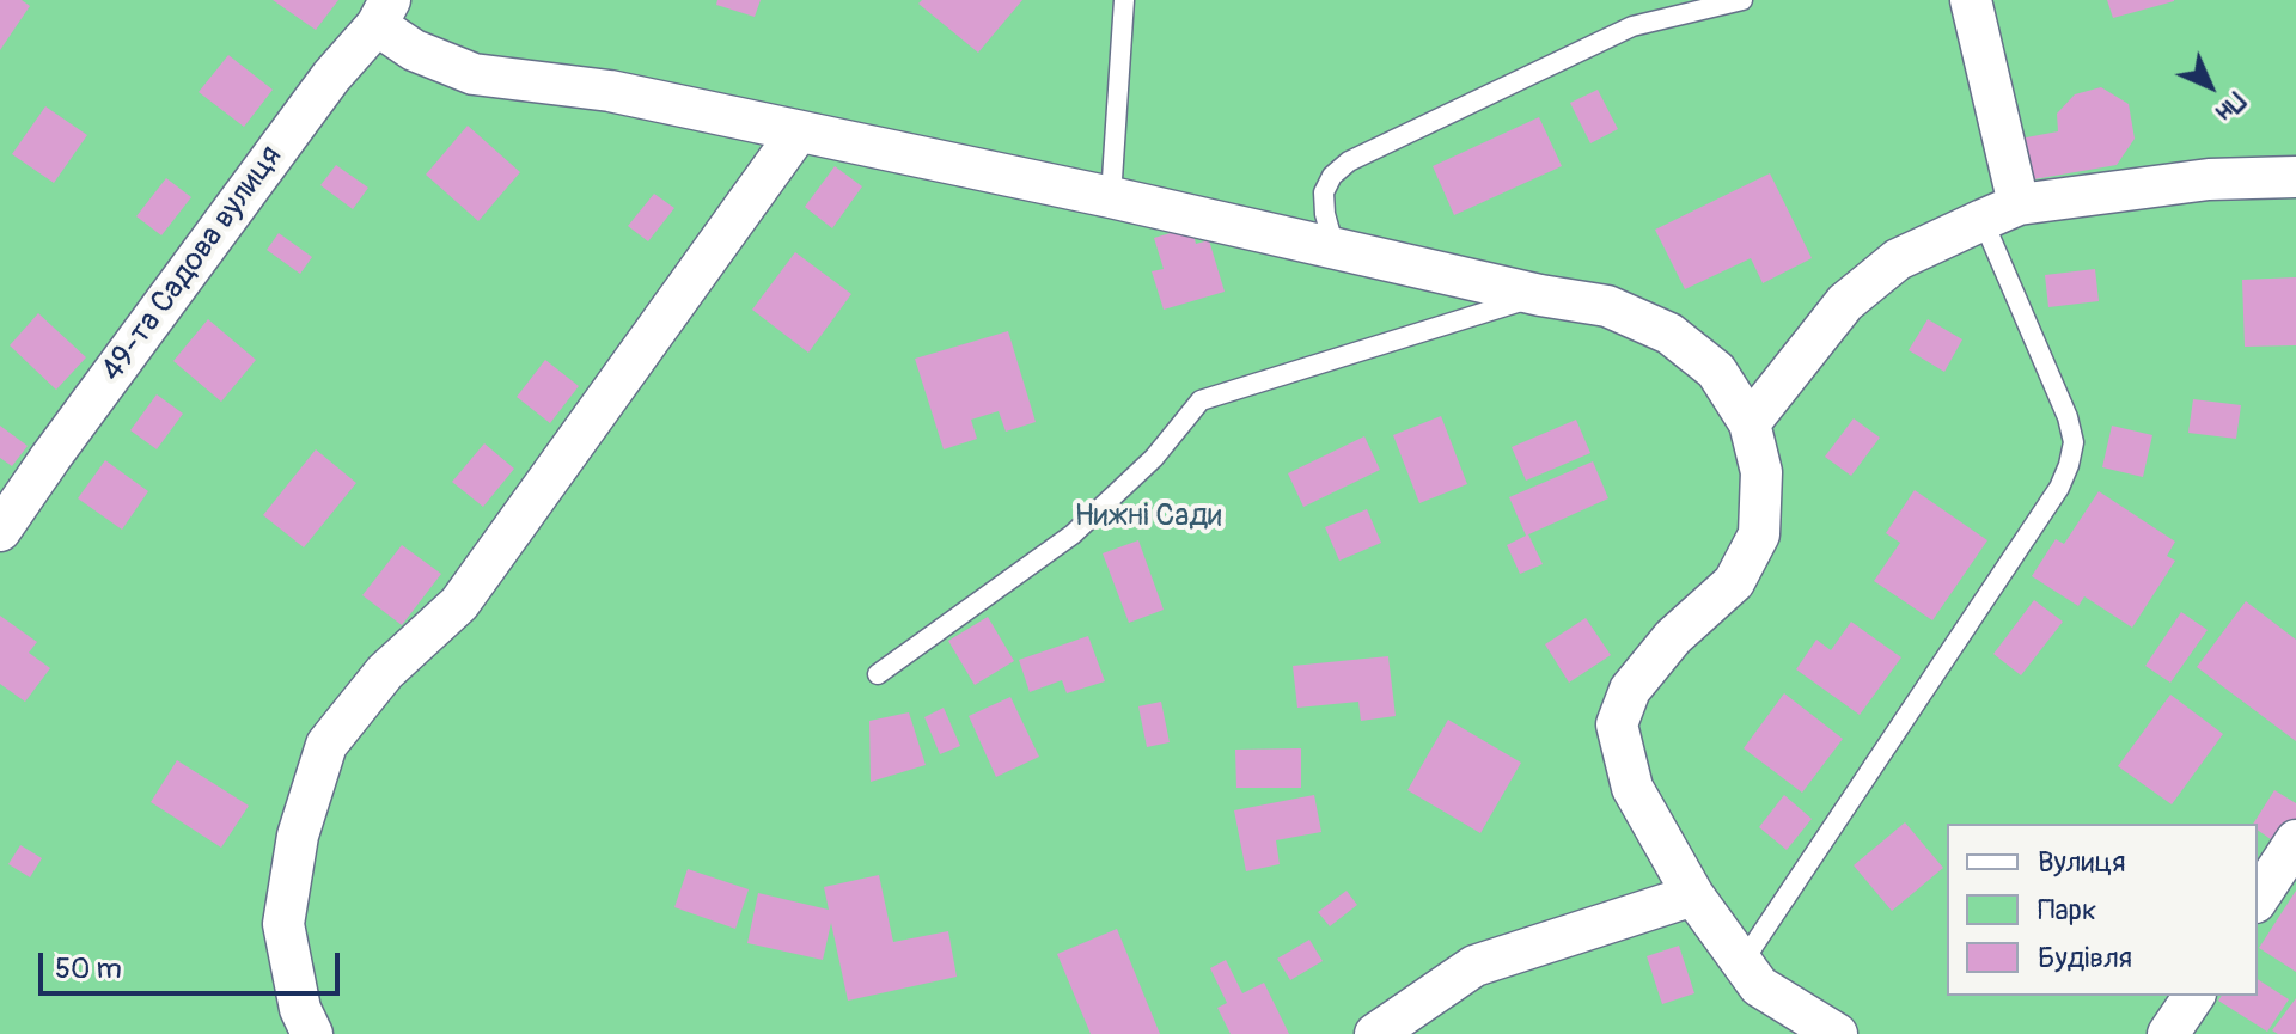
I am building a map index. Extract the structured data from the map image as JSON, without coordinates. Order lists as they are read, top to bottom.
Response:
{
  "streets": {
    "street": ["49-та Садова вулиця"]
  },
  "parks": ["Нижні Сади"],
  "legend": ["Вулиця", "Парк", "Будівля"],
  "scale_bar": "50 m",
  "north": "bottom right"
}
